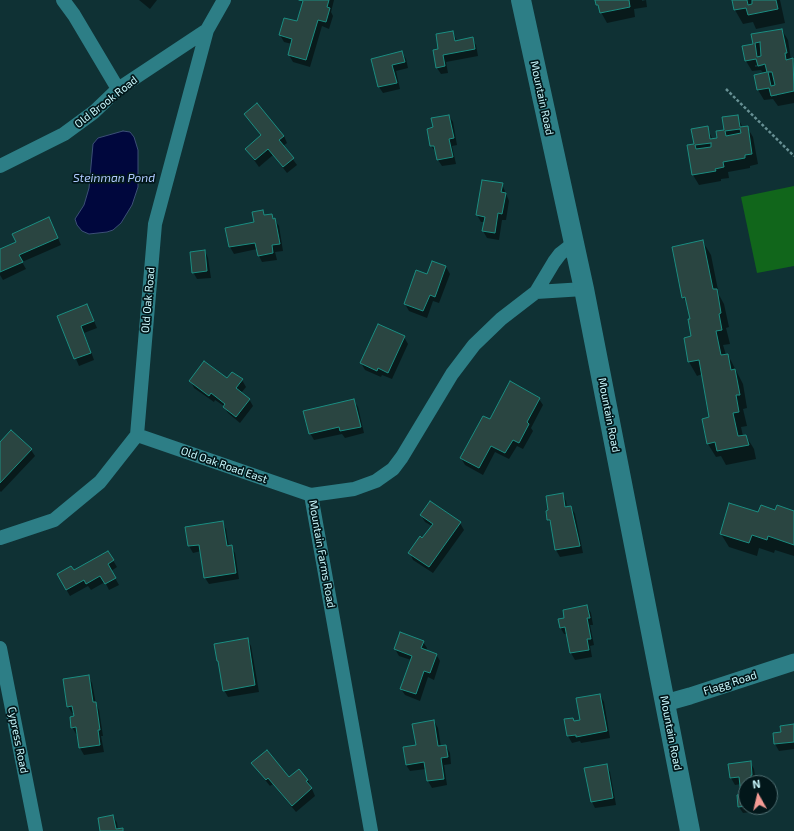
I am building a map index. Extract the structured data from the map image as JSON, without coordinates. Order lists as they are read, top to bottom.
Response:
{
  "streets": {
    "main road": ["Mountain Road"],
    "street": [
      "Old Brook Road",
      "Old Oak Road",
      "Old Oak Road East",
      "Mountain Farms Road",
      "Flagg Road",
      "Cypress Road"
    ]
  },
  "crossings": [
    ["Mountain Road", "Mountain Farms Road"],
    ["Mountain Road", "Flagg Road"],
    ["Old Brook Road", "Old Oak Road"],
    ["Old Oak Road", "Old Oak Road East"],
    ["Old Oak Road East", "Mountain Farms Road"]
  ],
  "water": ["Steinman Pond"],
  "north": "top"
}
